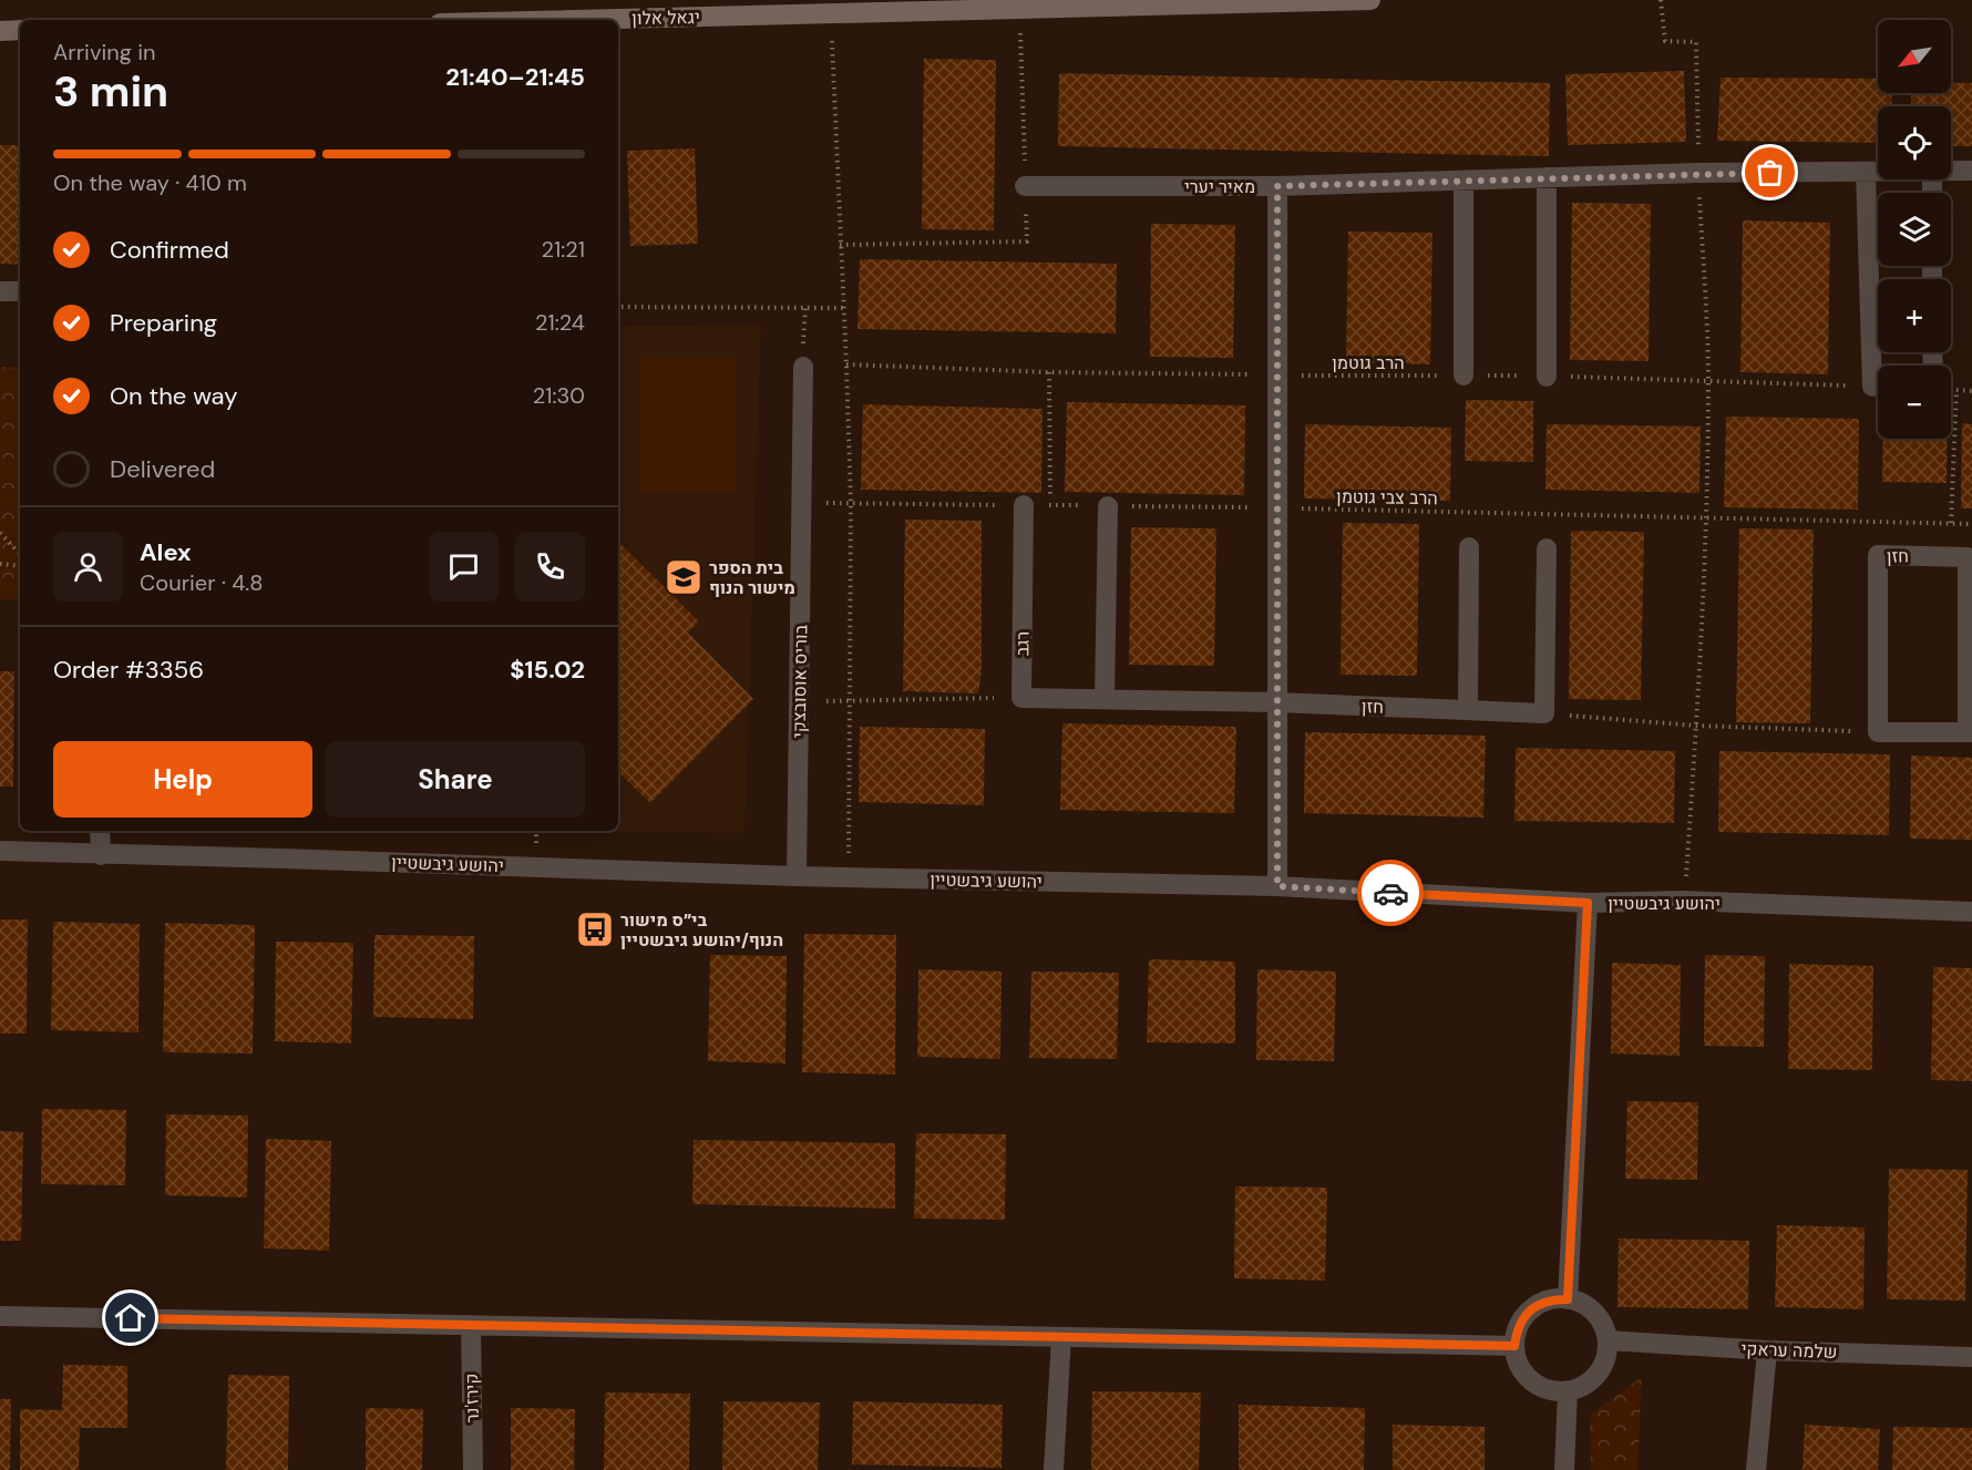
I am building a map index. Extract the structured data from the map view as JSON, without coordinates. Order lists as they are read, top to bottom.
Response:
{
  "streets": {
    "main road": ["יגאל אלון"],
    "street": [
      "מאיר יערי",
      "חזן",
      "רגב",
      "בוריס אוסובצקי",
      "יהושע גיבשטיין",
      "שלמה עראקי",
      "קירז'נר"
    ],
    "path": ["הרב גוטמן", "הרב צבי גוטמן"]
  },
  "crossings": [
    ["הרב צבי גוטמן", "רגב"],
    ["הרב צבי גוטמן", "בוריס אוסובצקי"],
    ["בוריס אוסובצקי", "יהושע גיבשטיין"]
  ],
  "places": {
    "school or university": ["בית הספר מישור הנוף"],
    "bus stop": ["בי״ס מישור הנוף/יהושע גיבשטיין"]
  },
  "north": "bottom left",
  "page": {
    "map_buttons": ["+", "−"],
    "heading": ["3 min", "Arriving in", "21:40–21:45"],
    "panel": [
      "Alex",
      "Courier · 4.8",
      "Order #3356",
      "$15.02"
    ],
    "bar": "On the way · 410 m",
    "list": [
      ["Confirmed", "21:21"],
      ["Preparing", "21:24"],
      ["On the way", "21:30"],
      "Delivered"
    ],
    "buttons": ["Help", "Share"]
  }
}
